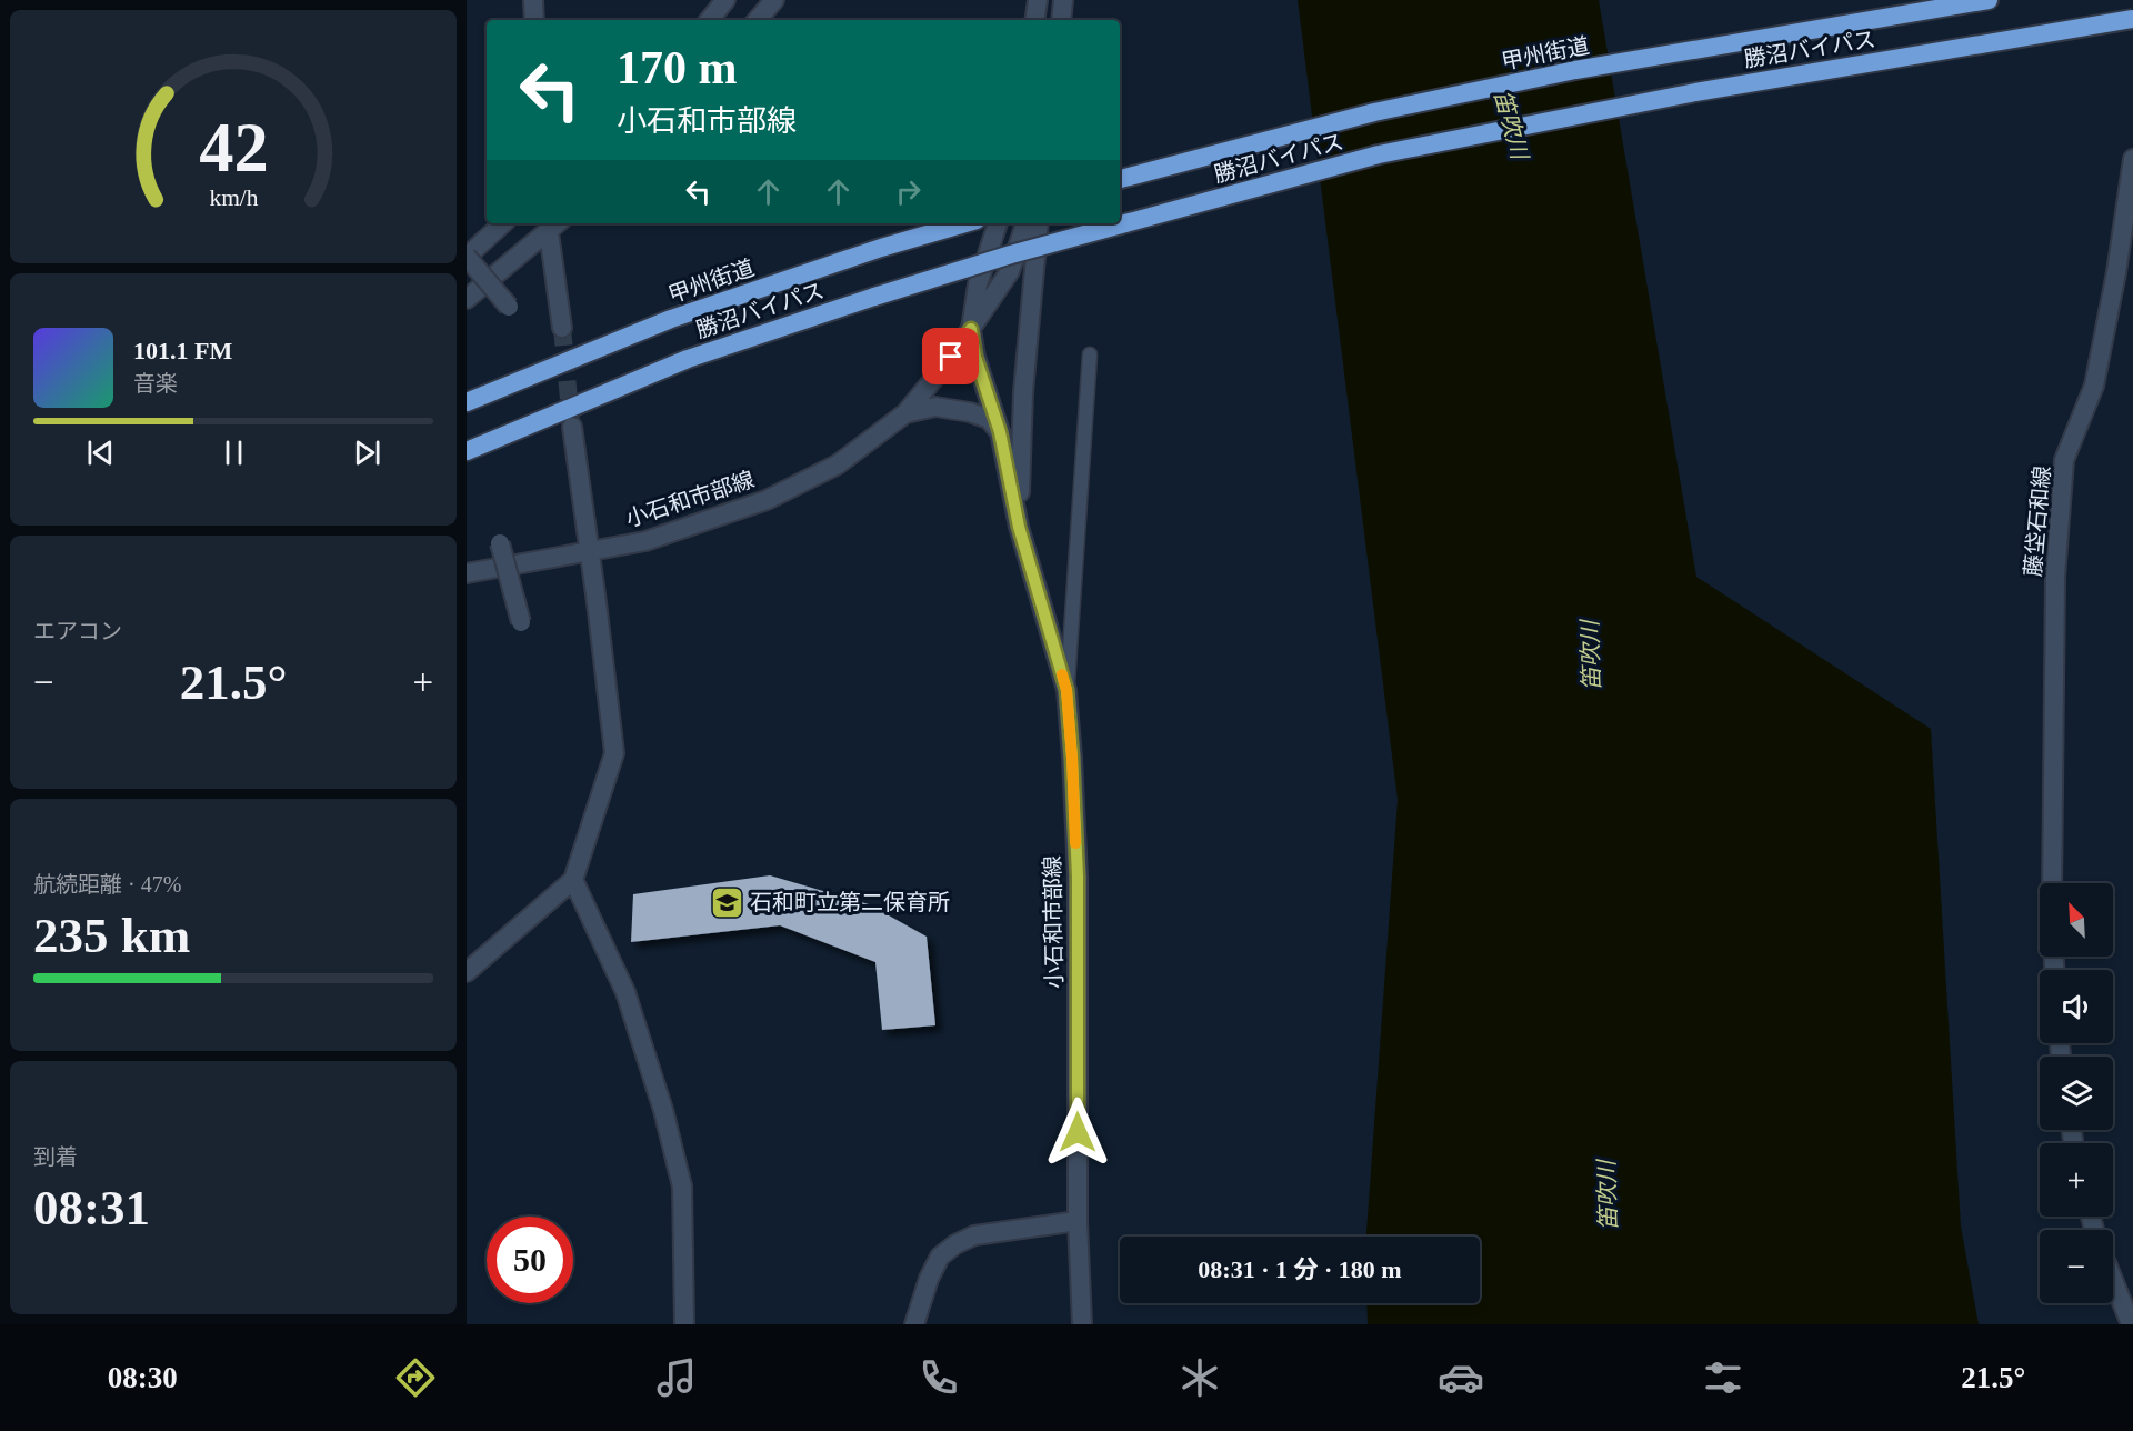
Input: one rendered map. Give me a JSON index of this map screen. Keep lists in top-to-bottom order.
{
  "streets": {
    "highway": ["勝沼バイパス", "甲州街道"],
    "main road": ["小石和市部線", "藤垈石和線"]
  },
  "water": ["笛吹川"],
  "places": {
    "school or university": ["石和町立第二保育所"]
  },
  "north": "top left",
  "page": {
    "turn": ["170 m", "小石和市部線"],
    "song": ["101.1 FM", "音楽"],
    "tile": [
      "エアコン",
      ["航続距離 · 47%", "235 km"],
      ["到着", "08:31"]
    ],
    "heat": ["−", "21.5°", "+"],
    "map_buttons": ["+", "−"],
    "limit": "50",
    "trip": "08:31 · 1 分 · 180 m",
    "tabs": ["08:30", "21.5°"],
    "gauge": ["42", "km/h"]
  }
}
